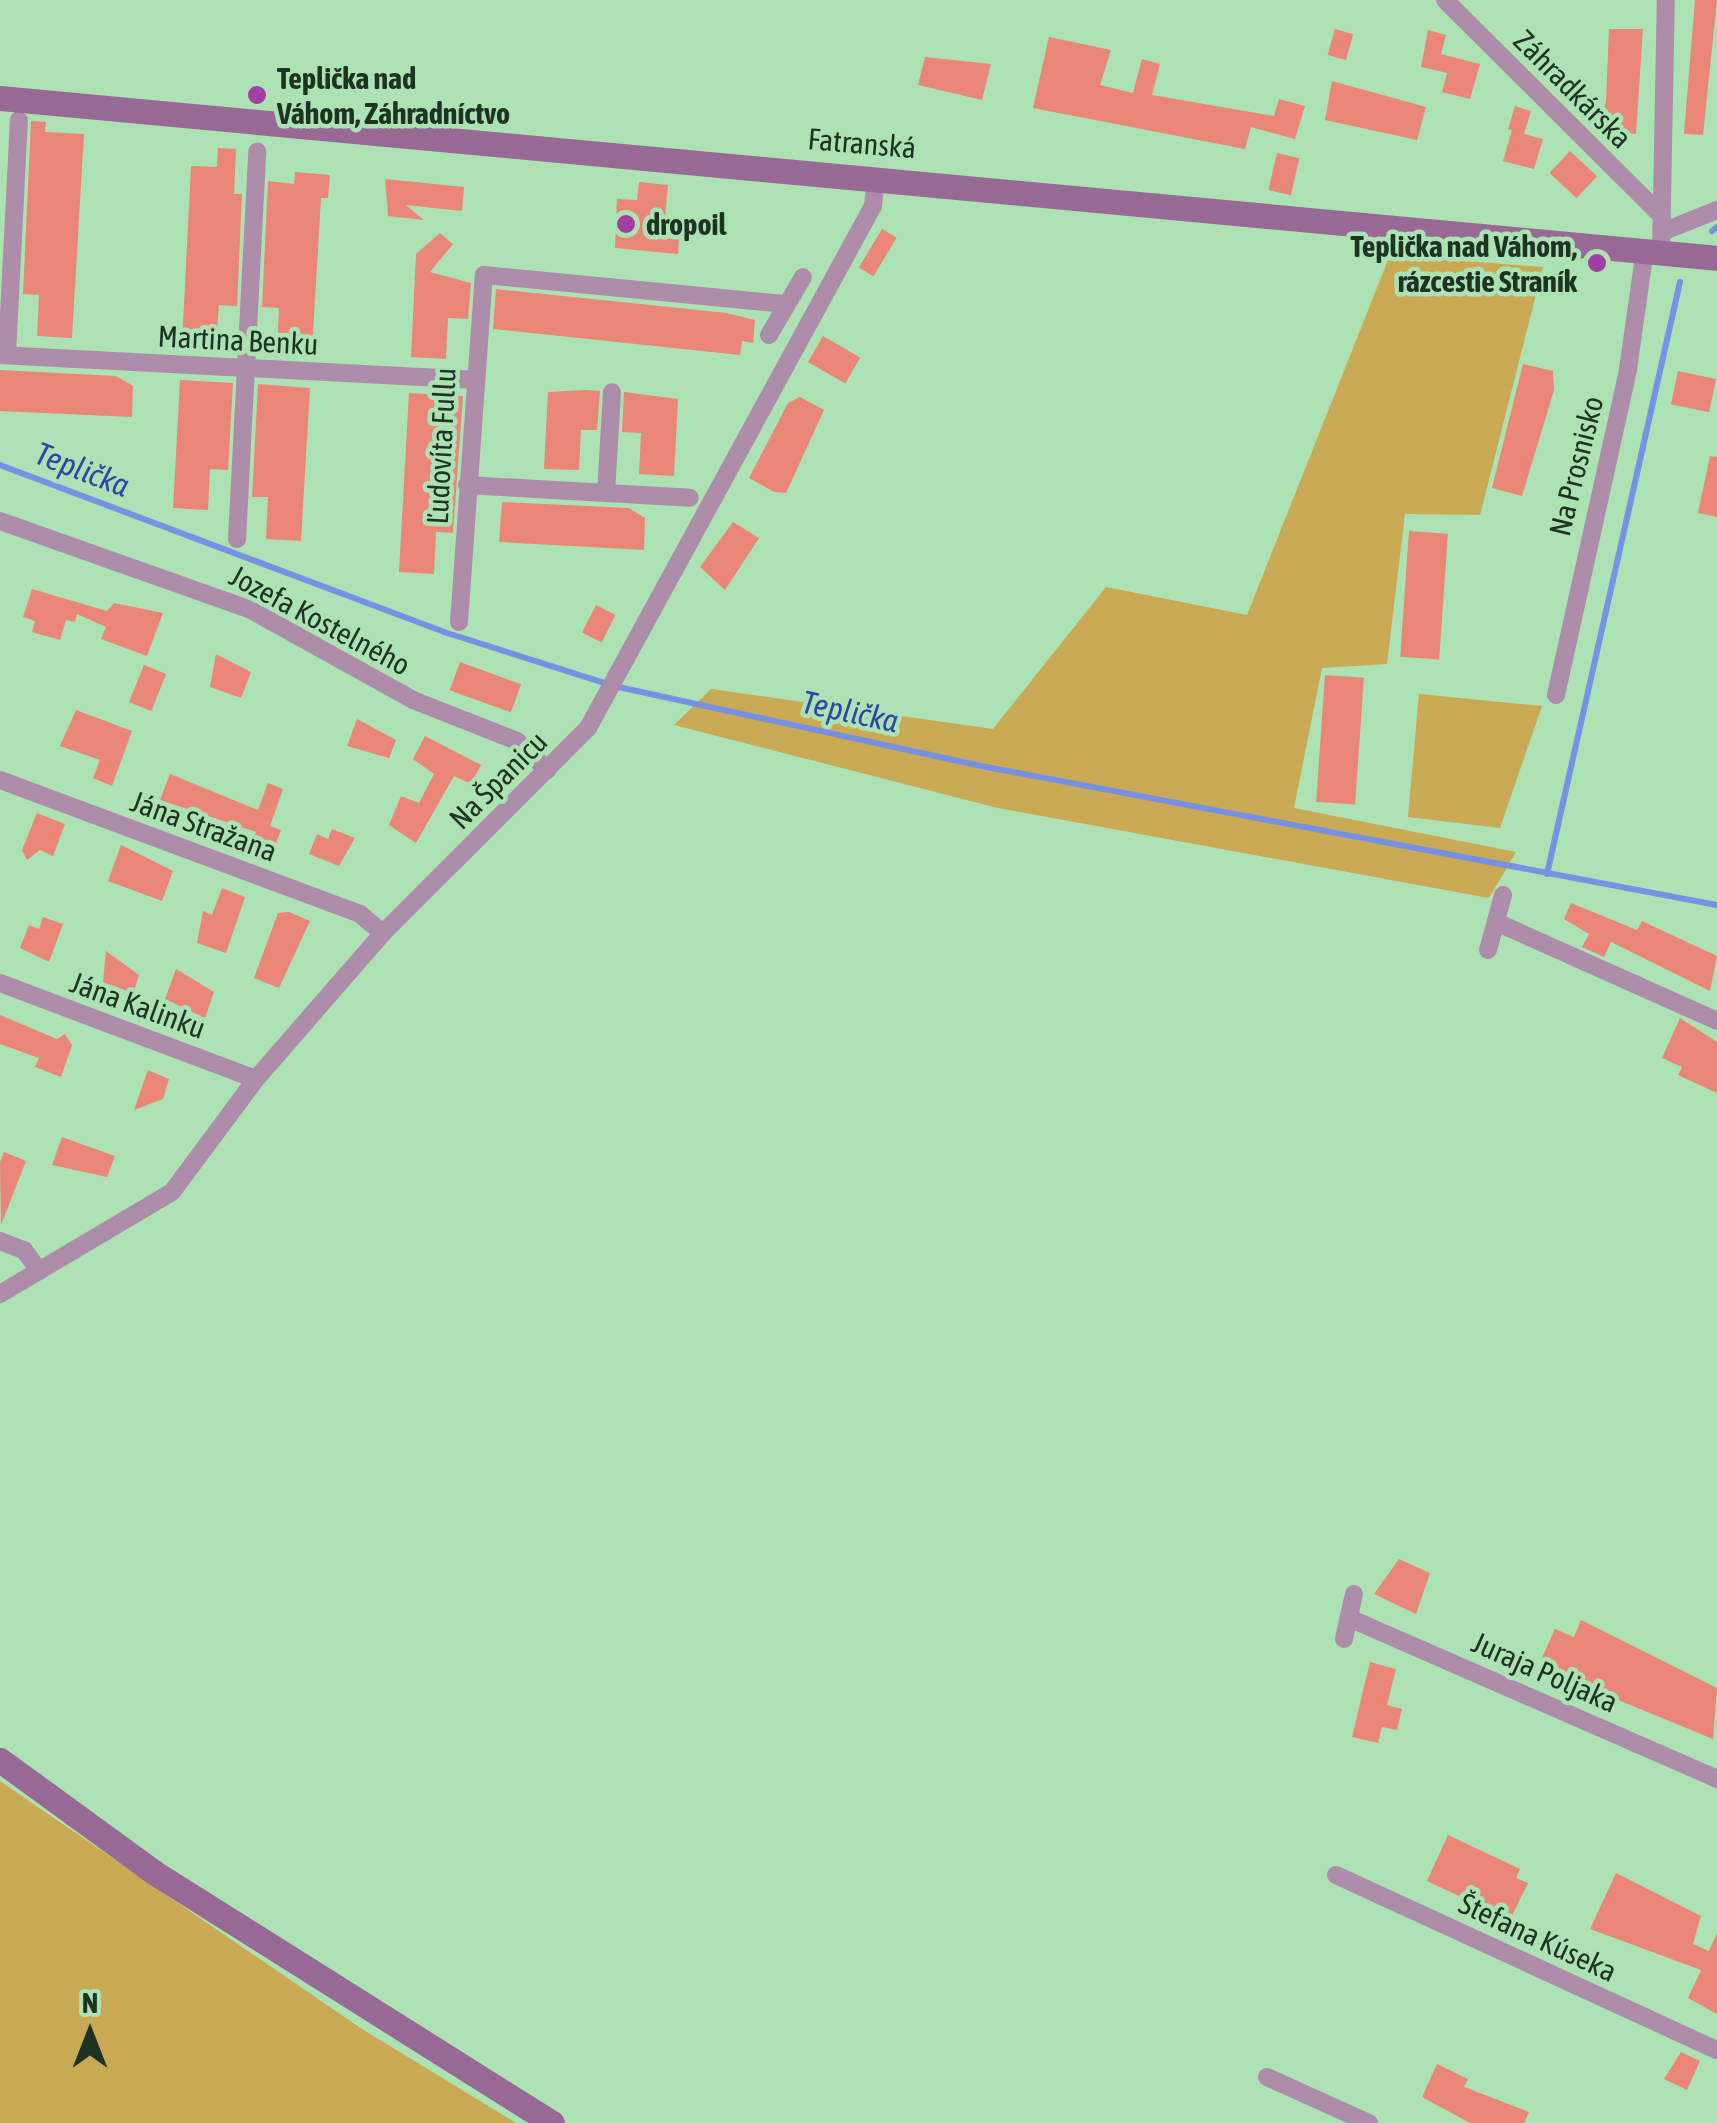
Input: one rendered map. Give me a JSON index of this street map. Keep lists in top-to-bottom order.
{
  "streets": {
    "main road": ["Fatranská"],
    "street": [
      "Záhradkárska",
      "Martina Benku",
      "Ľudovíta Fullu",
      "Na Prosnisko",
      "Jozefa Kostelného",
      "Na Španicu",
      "Jána Stražana",
      "Jána Kalinku",
      "Juraja Poljaka",
      "Štefana Kúseka"
    ]
  },
  "crossings": [
    ["Záhradkárska", "Fatranská"],
    ["Záhradkárska", "Na Prosnisko"],
    ["Fatranská", "Na Prosnisko"],
    ["Fatranská", "Na Španicu"],
    ["Martina Benku", "Ľudovíta Fullu"],
    ["Jozefa Kostelného", "Na Španicu"],
    ["Na Španicu", "Jána Stražana"],
    ["Na Španicu", "Jána Kalinku"]
  ],
  "water": ["Teplička"],
  "places": ["Teplička nad Váhom, Záhradníctvo", "dropoil", "Teplička nad Váhom, rázcestie Straník"],
  "north": "top"
}
